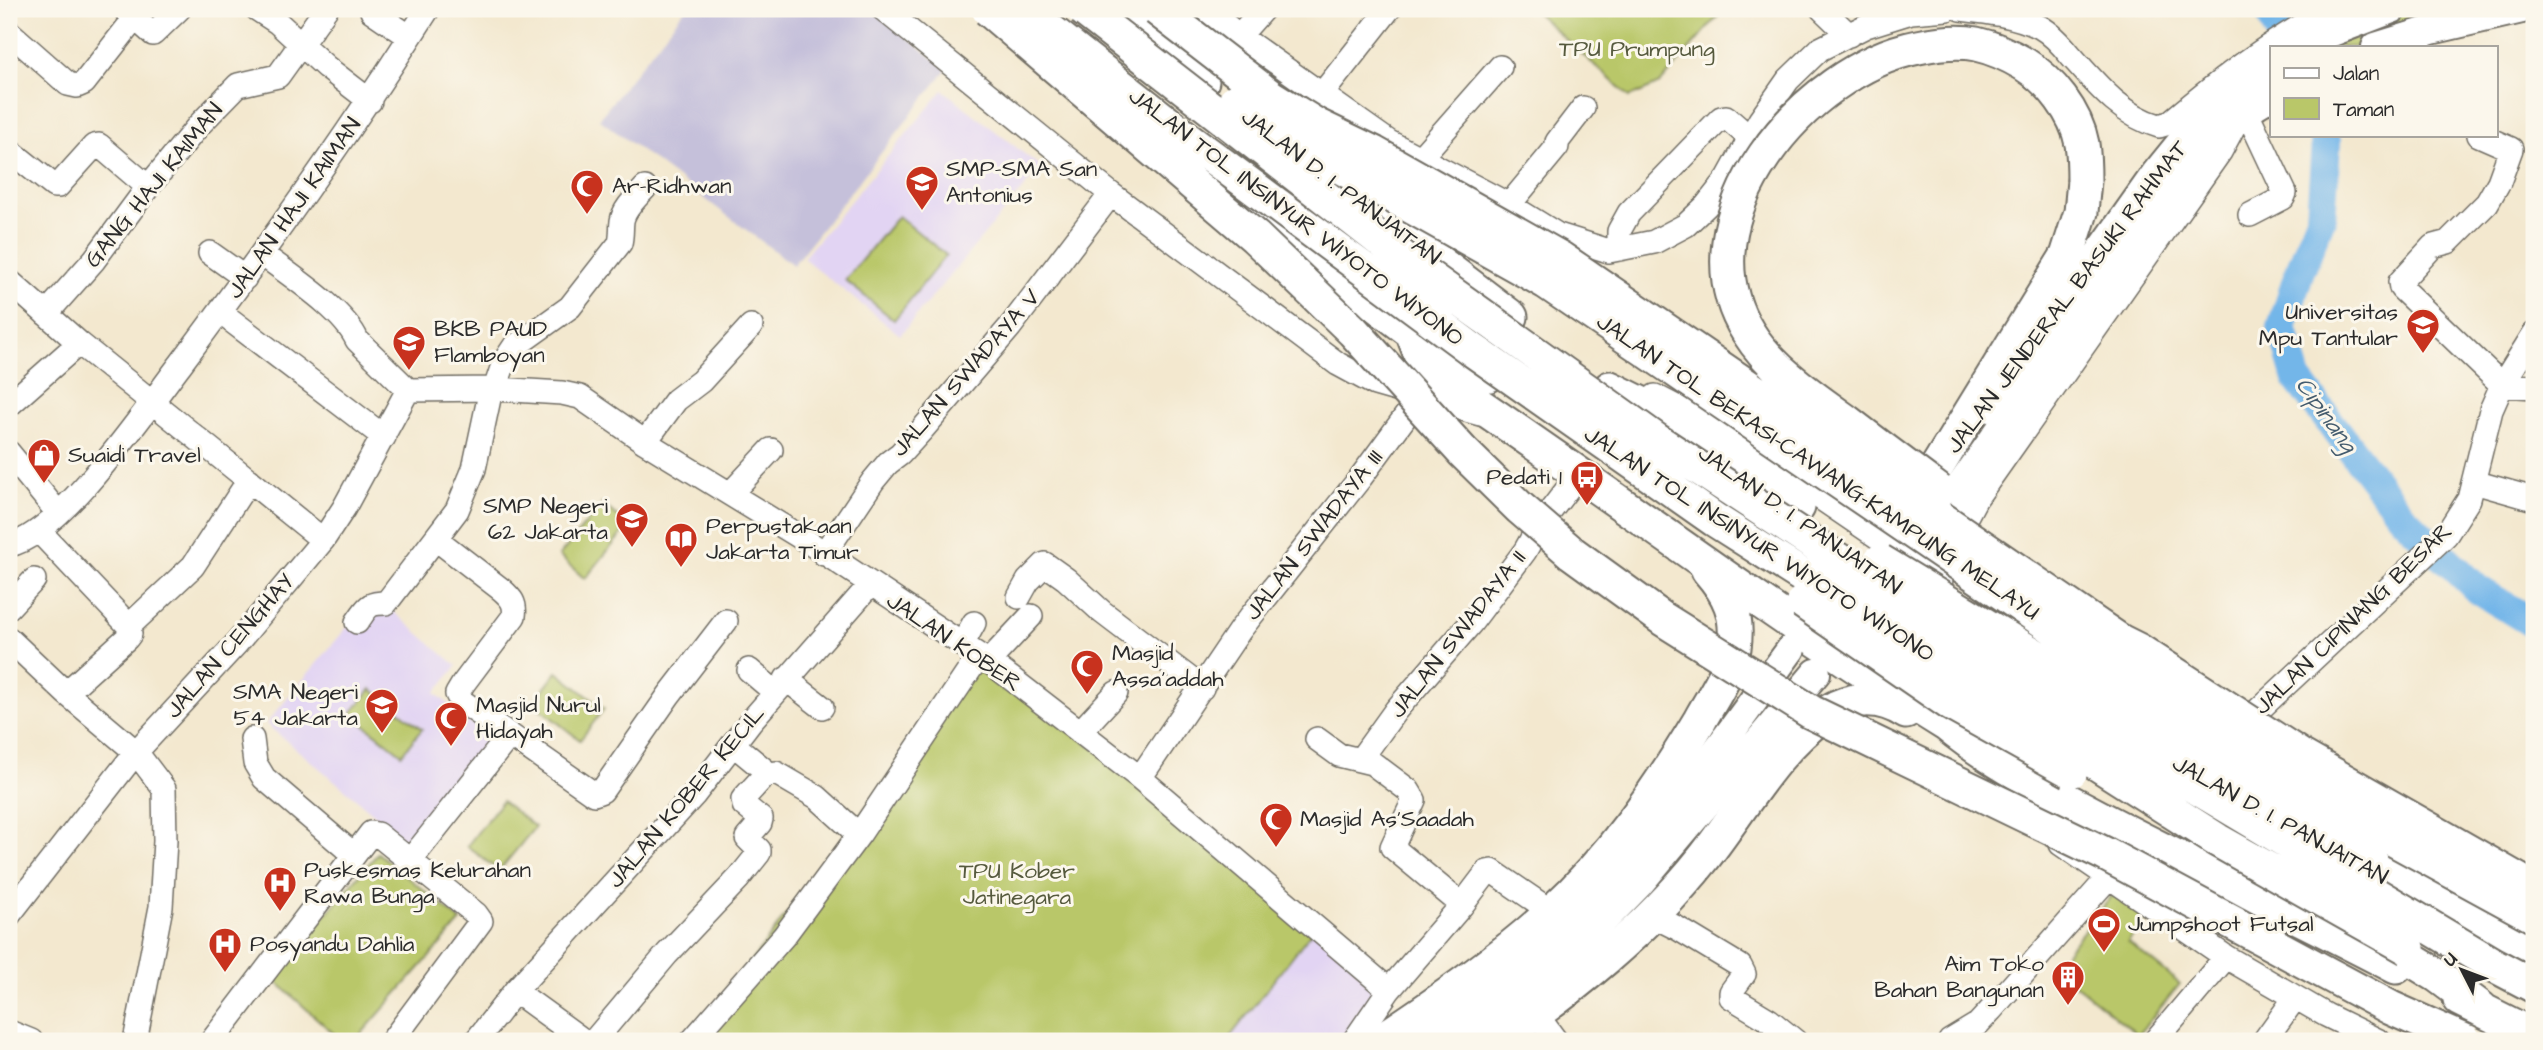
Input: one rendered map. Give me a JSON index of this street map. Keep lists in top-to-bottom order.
{
  "streets": {
    "highway": ["JALAN D. I. PANJAITAN", "JALAN TOL INSINYUR WIYOTO WIYONO", "JALAN TOL BEKASI–CAWANG–KAMPUNG MELAYU"],
    "main road": ["JALAN JENDERAL BASUKI RAHMAT"],
    "street": [
      "GANG HAJI KAIMAN",
      "JALAN HAJI KAIMAN",
      "JALAN SWADAYA V",
      "JALAN SWADAYA III",
      "JALAN CIPINANG BESAR",
      "JALAN SWADAYA II",
      "JALAN KOBER",
      "JALAN CENGHAY",
      "JALAN KOBER KECIL"
    ]
  },
  "crossings": [
    ["JALAN D. I. PANJAITAN", "JALAN TOL BEKASI–CAWANG–KAMPUNG MELAYU"],
    ["JALAN SWADAYA V", "JALAN KOBER"],
    ["JALAN SWADAYA III", "JALAN KOBER"],
    ["JALAN KOBER", "JALAN CENGHAY"],
    ["JALAN KOBER", "JALAN KOBER KECIL"]
  ],
  "water": ["Cipinang"],
  "parks": ["TPU Prumpung", "TPU Kober Jatinegara"],
  "places": {
    "school or university": [
      "SMP-SMA San Antonius",
      "Universitas Mpu Tantular",
      "BKB PAUD Flamboyan",
      "SMP Negeri 62 Jakarta",
      "SMA Negeri 54 Jakarta"
    ],
    "mosque": [
      "Ar-Ridhwan",
      "Masjid Assa'addah",
      "Masjid Nurul Hidayah",
      "Masjid As'Saadah"
    ],
    "shop": ["Suaidi Travel"],
    "bus stop": ["Pedati 1"],
    "library": ["Perpustakaan Jakarta Timur"],
    "hospital": ["Puskesmas Kelurahan Rawa Bunga", "Posyandu Dahlia"],
    "sports": ["Jumpshoot Futsal"],
    "building": ["Aim Toko Bahan Bangunan"]
  },
  "legend": ["Jalan", "Taman"],
  "north": "top left"
}
